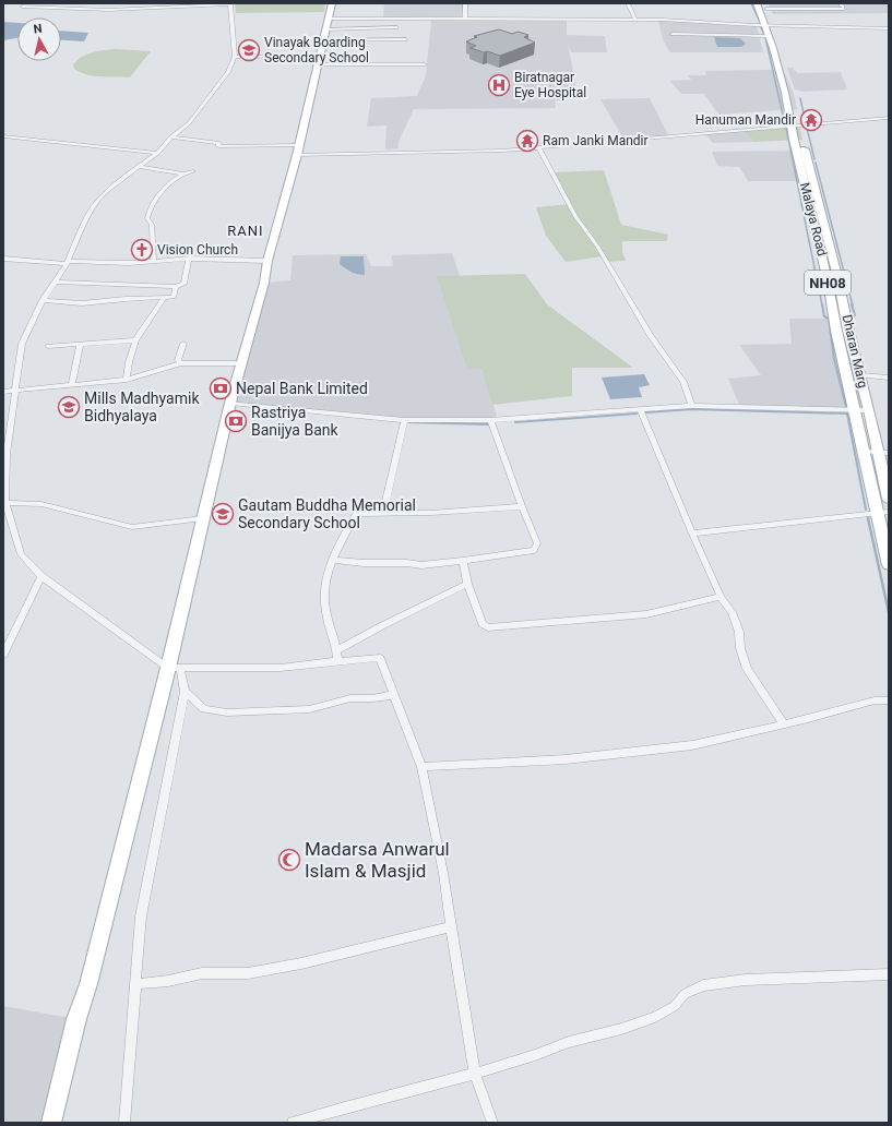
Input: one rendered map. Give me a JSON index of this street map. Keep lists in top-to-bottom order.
{
  "streets": {
    "main road": ["Malaya Road", "NH08", "Dharan Marg"]
  },
  "crossings": [
    ["Malaya Road", "NH08"],
    ["Malaya Road", "Dharan Marg"]
  ],
  "districts": ["RANI"],
  "places": {
    "school or university": ["Vinayak Boarding Secondary School", "Mills Madhyamik Bidhyalaya", "Gautam Buddha Memorial Secondary School"],
    "hospital": ["Biratnagar Eye Hospital"],
    "temple": ["Hanuman Mandir", "Ram Janki Mandir"],
    "church": ["Vision Church"],
    "bank": ["Nepal Bank Limited", "Rastriya Banijya Bank"],
    "mosque": ["Madarsa Anwarul Islam & Masjid"]
  },
  "north": "top"
}
